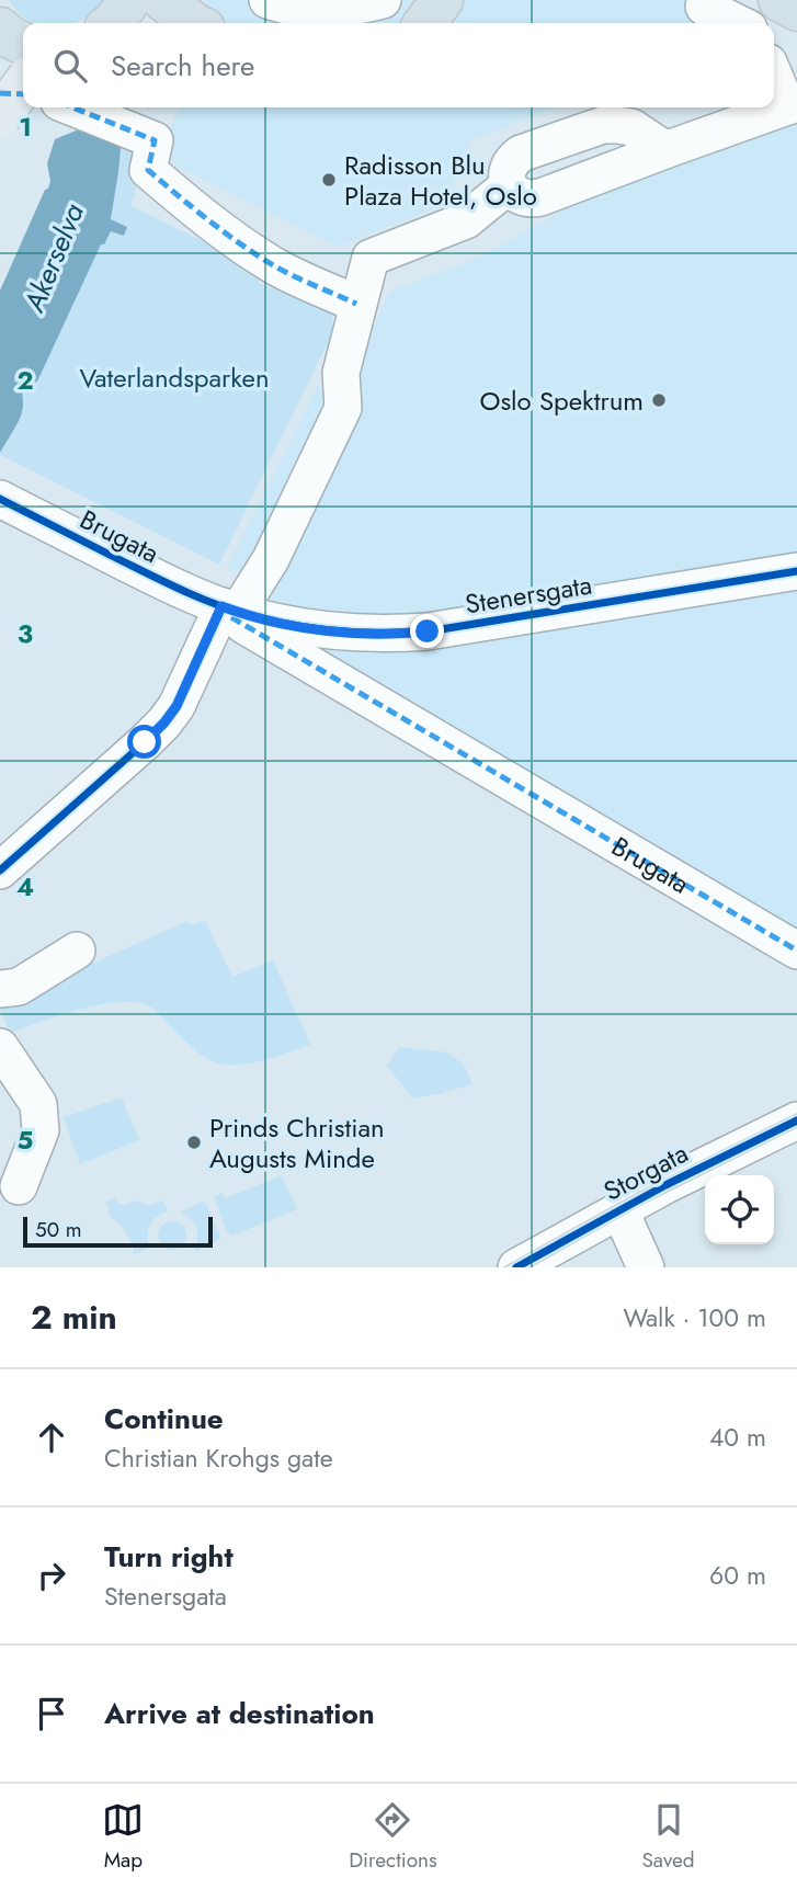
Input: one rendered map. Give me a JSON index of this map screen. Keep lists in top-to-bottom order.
{
  "streets": {
    "street": ["Brugata", "Stenersgata", "Storgata"]
  },
  "crossings": [
    ["Brugata", "Stenersgata"]
  ],
  "water": ["Akerselva"],
  "parks": ["Vaterlandsparken"],
  "places": ["Radisson Blu Plaza Hotel, Oslo", "Oslo Spektrum", "Prinds Christian Augusts Minde"],
  "scale_bar": "50 m",
  "page": {
    "search": "Search here",
    "scale": "50 m",
    "heading": ["2 min", "Walk · 100 m"],
    "list": [
      ["Continue", "Christian Krohgs gate", "40 m"],
      ["Turn right", "Stenersgata", "60 m"],
      "Arrive at destination"
    ],
    "nav": ["Map", "Directions", "Saved"]
  },
  "grid": {
    "rows": [
      "1",
      "2",
      "3",
      "4",
      "5"
    ]
  }
}
